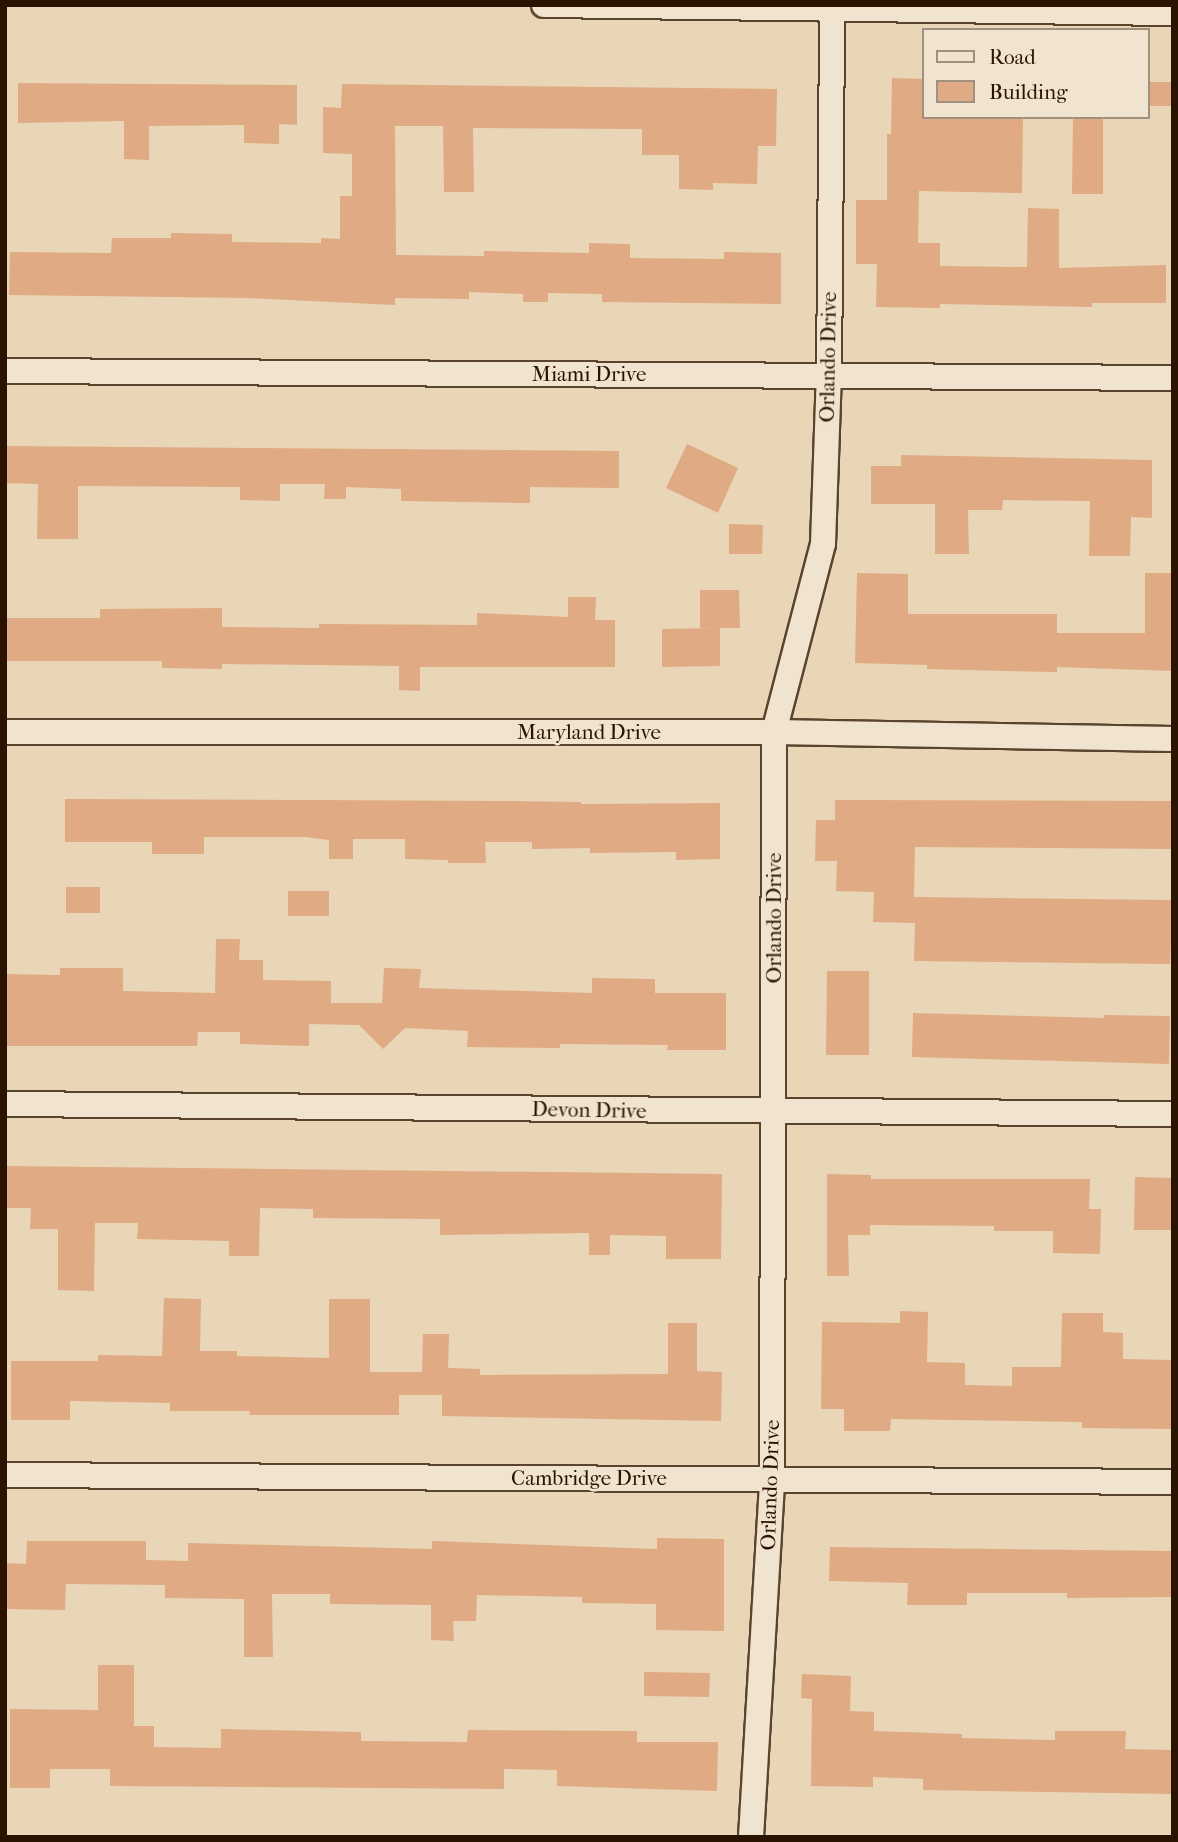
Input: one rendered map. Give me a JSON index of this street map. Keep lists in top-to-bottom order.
{
  "streets": {
    "street": [
      "Orlando Drive",
      "Miami Drive",
      "Maryland Drive",
      "Devon Drive",
      "Cambridge Drive"
    ]
  },
  "crossings": [
    ["Orlando Drive", "Miami Drive"],
    ["Orlando Drive", "Maryland Drive"],
    ["Orlando Drive", "Devon Drive"],
    ["Orlando Drive", "Cambridge Drive"]
  ],
  "legend": ["Road", "Building"]
}
